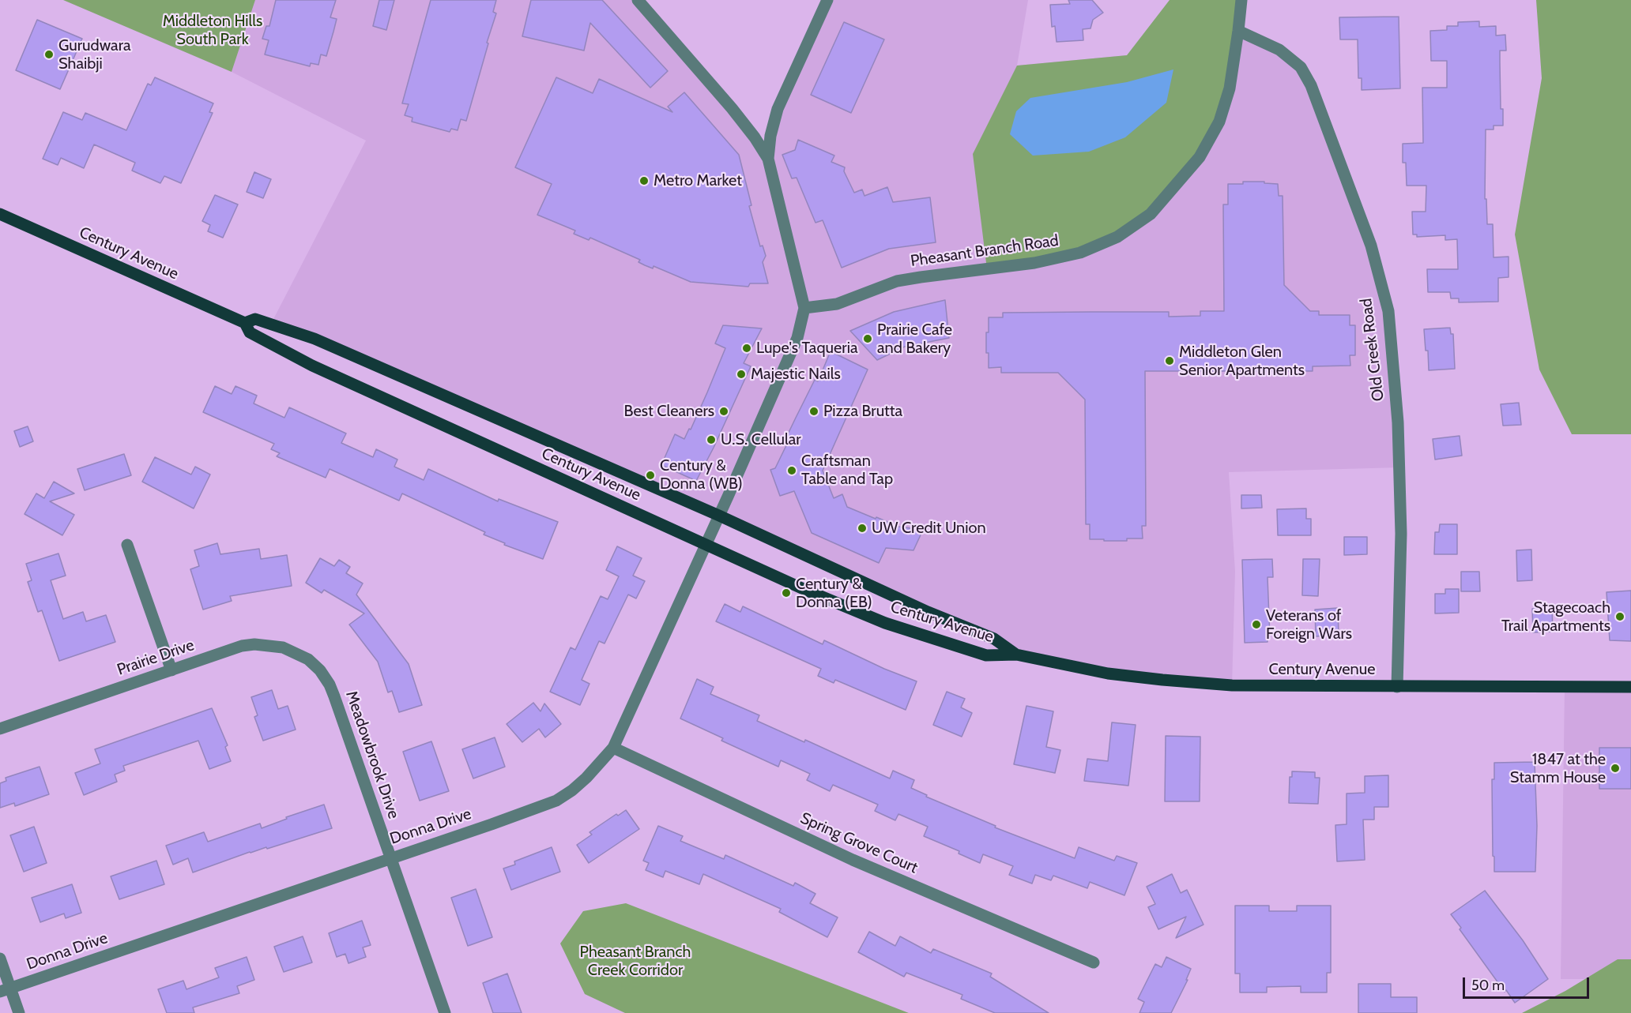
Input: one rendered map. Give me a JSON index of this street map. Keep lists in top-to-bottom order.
{
  "streets": {
    "main road": ["Century Avenue"],
    "street": [
      "Pheasant Branch Road",
      "Old Creek Road",
      "Prairie Drive",
      "Meadowbrook Drive",
      "Donna Drive",
      "Spring Grove Court"
    ]
  },
  "crossings": [
    ["Pheasant Branch Road", "Old Creek Road"],
    ["Pheasant Branch Road", "Donna Drive"],
    ["Century Avenue", "Old Creek Road"],
    ["Century Avenue", "Donna Drive"],
    ["Prairie Drive", "Meadowbrook Drive"],
    ["Meadowbrook Drive", "Donna Drive"],
    ["Donna Drive", "Spring Grove Court"]
  ],
  "parks": ["Middleton Hills South Park", "Pheasant Branch Creek Corridor"],
  "places": [
    "Gurudwara Shaibji",
    "Metro Market",
    "Prairie Cafe and Bakery",
    "Lupe's Taqueria",
    "Middleton Glen Senior Apartments",
    "Majestic Nails",
    "Best Cleaners",
    "Pizza Brutta",
    "U.S. Cellular",
    "Craftsman Table and Tap",
    "Century & Donna (WB)",
    "UW Credit Union",
    "Century & Donna (EB)",
    "Stagecoach Trail Apartments",
    "Veterans of Foreign Wars",
    "1847 at the Stamm House"
  ],
  "scale_bar": "50 m"
}
